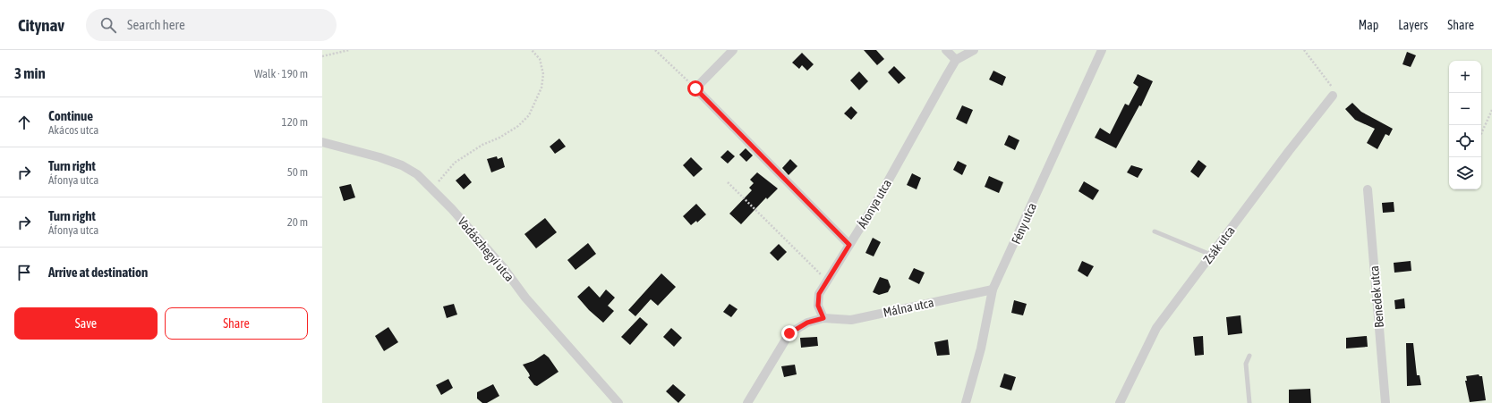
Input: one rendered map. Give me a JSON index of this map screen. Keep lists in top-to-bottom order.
{
  "streets": {
    "street": [
      "Áfonya utca",
      "Fény utca",
      "Zsák utca",
      "Vadászhegyi utca",
      "Benedek utca",
      "Málna utca"
    ]
  },
  "crossings": [
    ["Áfonya utca", "Málna utca"],
    ["Fény utca", "Málna utca"]
  ],
  "page": {
    "header": "Citynav",
    "search": "Search here",
    "nav": ["Map", "Layers", "Share"],
    "heading": ["3 min", "Walk · 190 m"],
    "map_buttons": ["+", "−"],
    "list": [
      ["Continue", "Akácos utca", "120 m"],
      ["Turn right", "Áfonya utca", "50 m"],
      ["Turn right", "Áfonya utca", "20 m"],
      "Arrive at destination"
    ],
    "buttons": ["Save", "Share"]
  }
}
